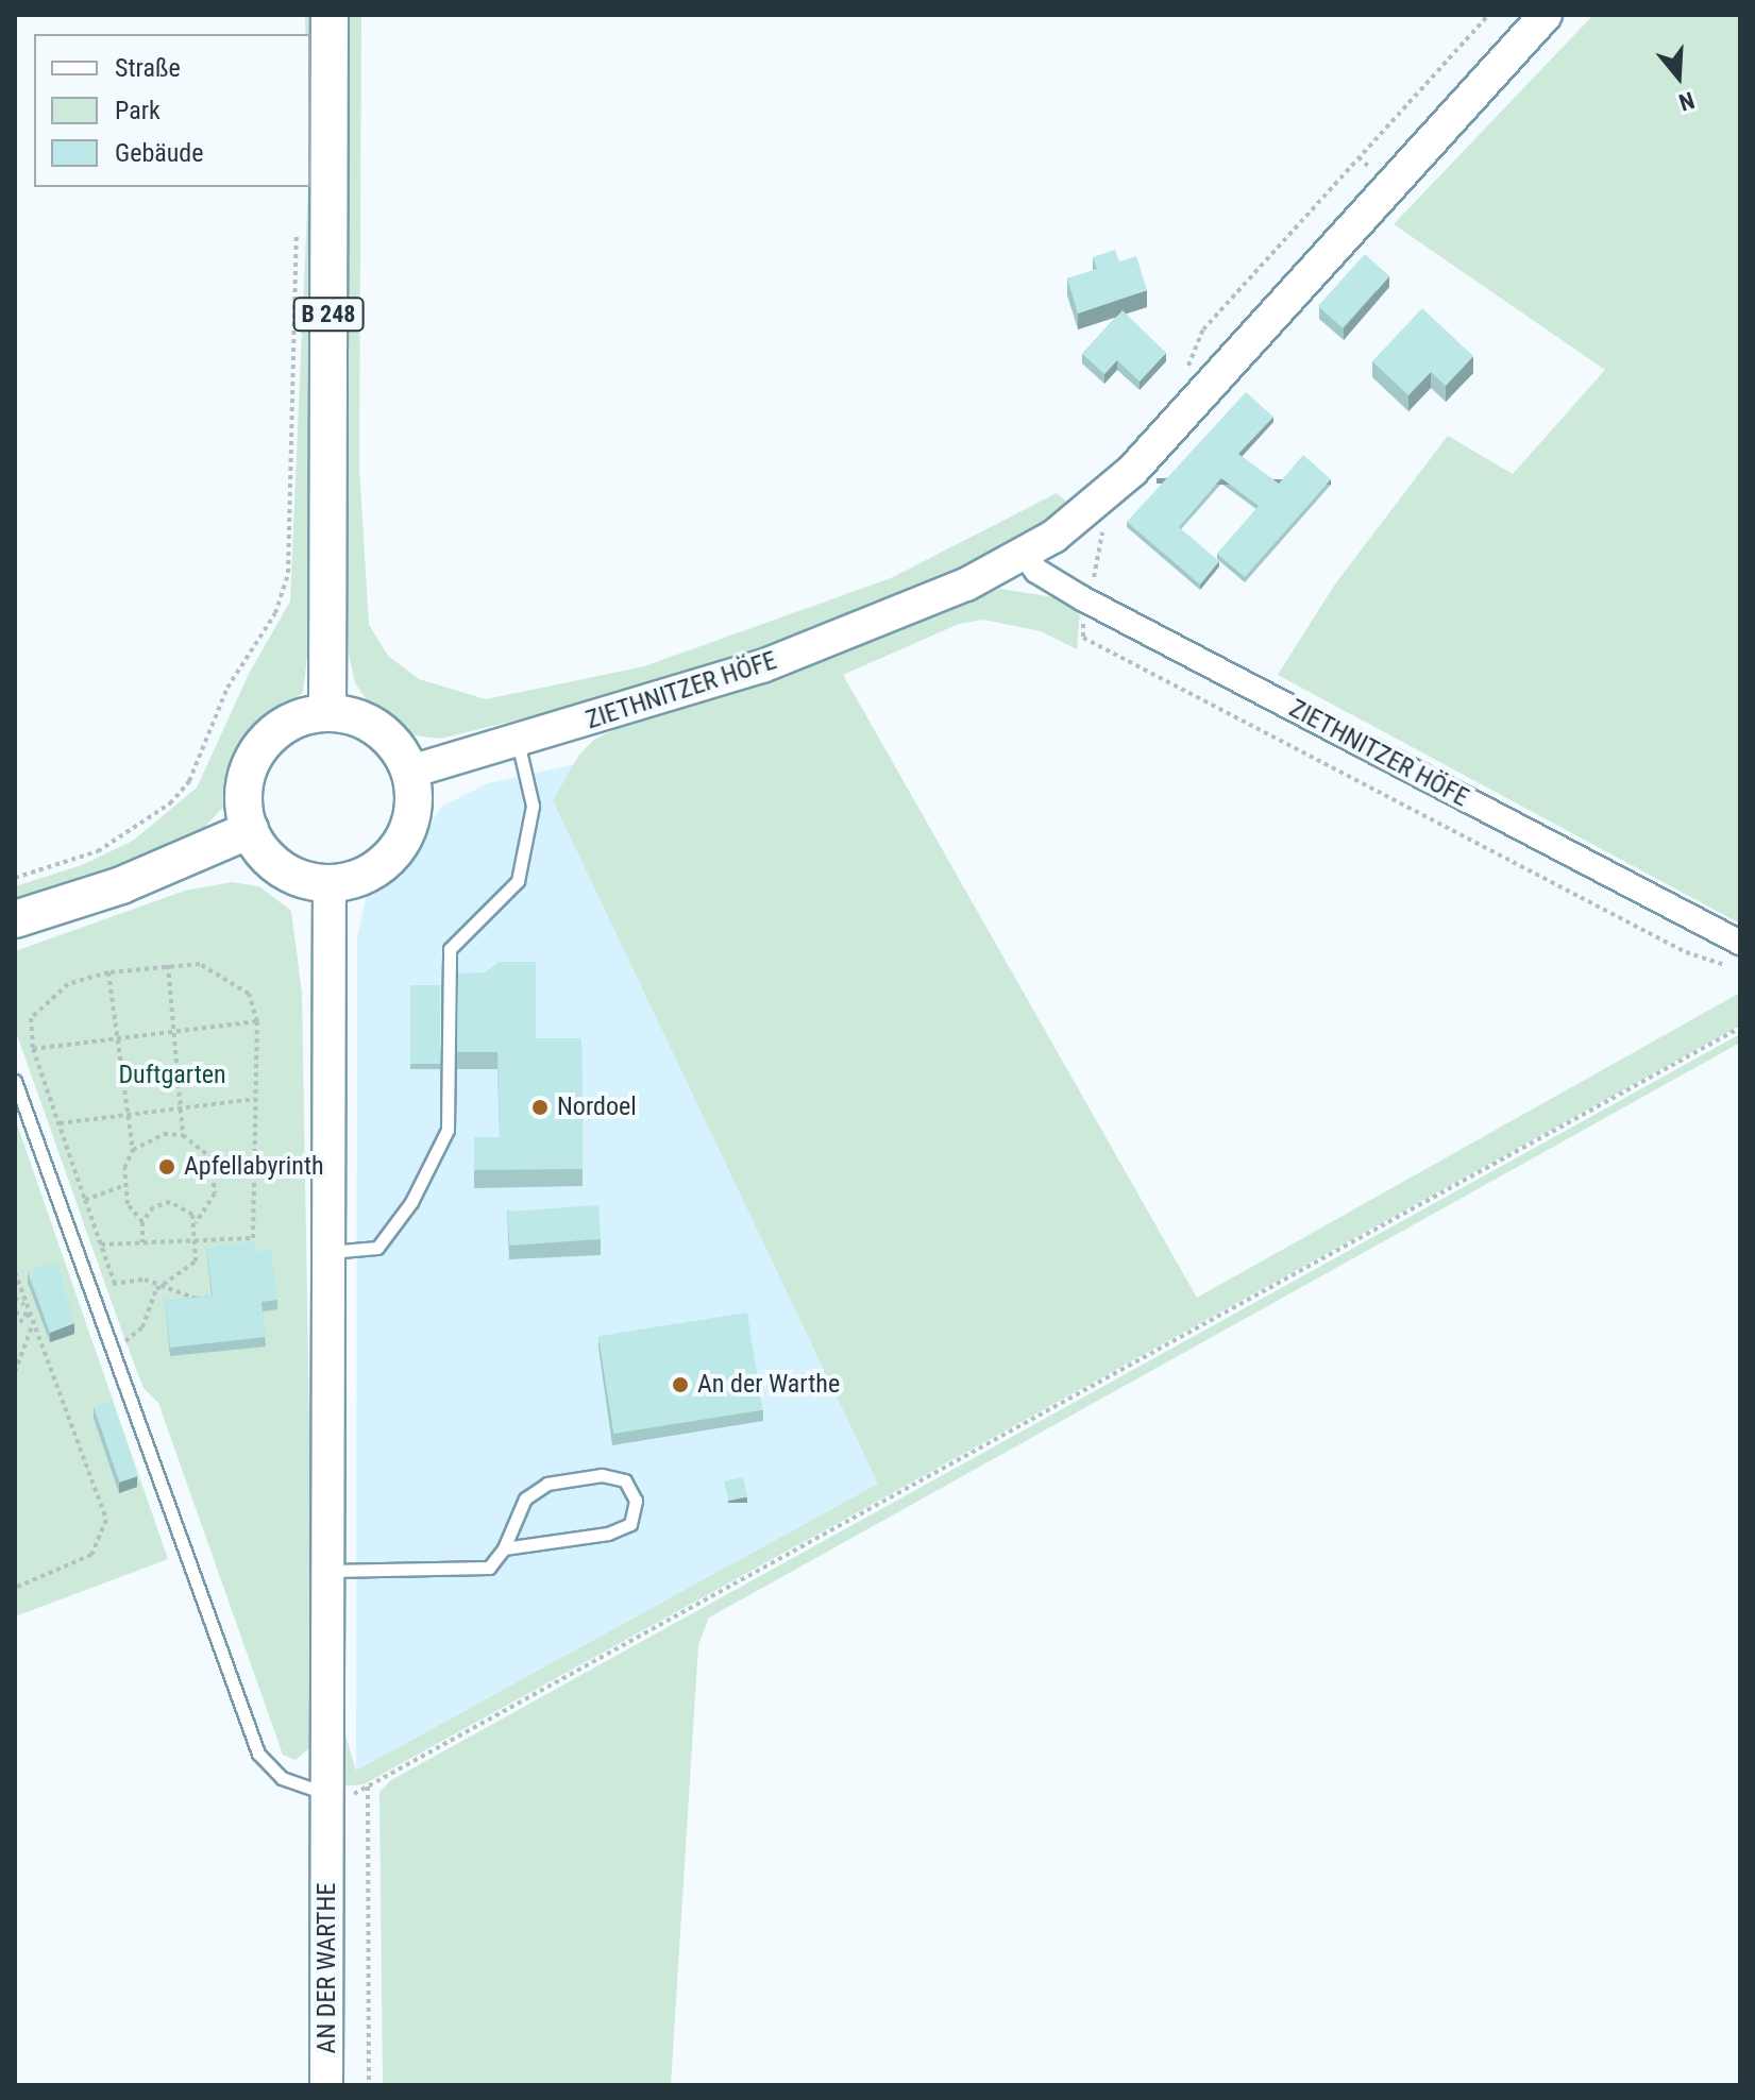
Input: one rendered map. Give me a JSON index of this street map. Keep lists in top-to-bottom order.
{
  "streets": {
    "main road": ["B 248", "ZIETHNITZER HÖFE", "AN DER WARTHE"]
  },
  "crossings": [
    ["B 248", "ZIETHNITZER HÖFE"],
    ["B 248", "AN DER WARTHE"],
    ["ZIETHNITZER HÖFE", "AN DER WARTHE"]
  ],
  "parks": ["Duftgarten"],
  "places": ["Nordoel", "Apfellabyrinth", "An der Warthe"],
  "legend": ["Straße", "Park", "Gebäude"],
  "north": "bottom"
}
